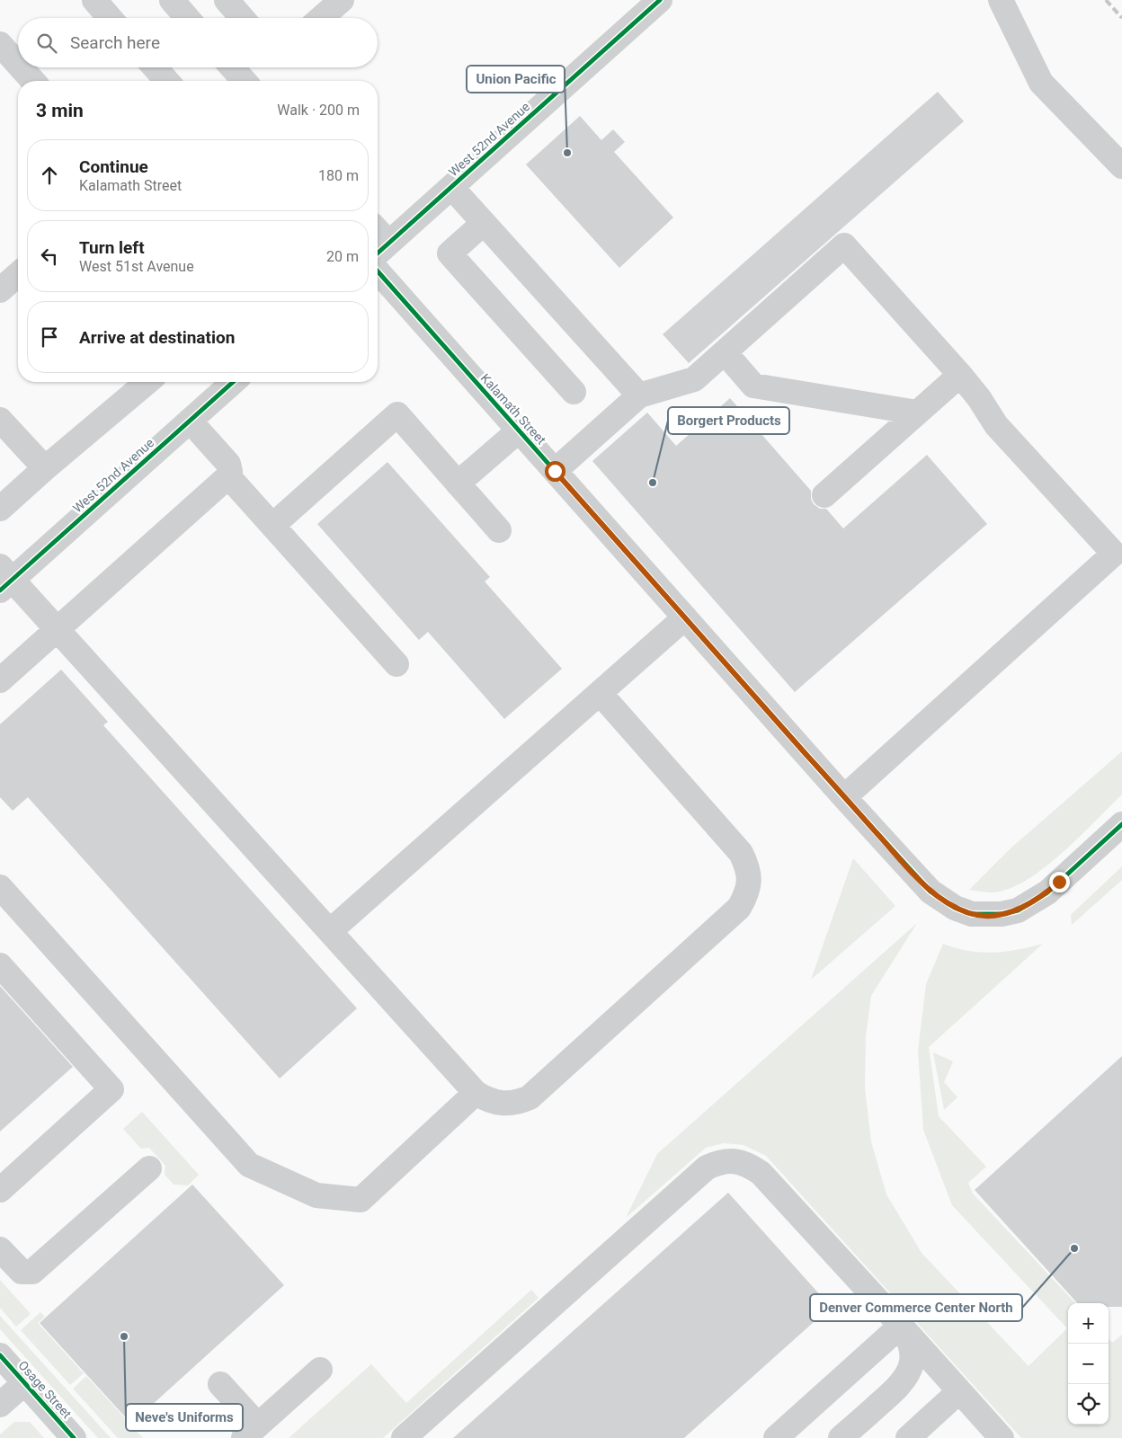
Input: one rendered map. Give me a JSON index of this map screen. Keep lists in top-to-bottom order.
{
  "streets": {
    "street": ["West 52nd Avenue", "Kalamath Street", "Osage Street"]
  },
  "places": [
    "Union Pacific",
    "Borgert Products",
    "Denver Commerce Center North",
    "Neve's Uniforms"
  ],
  "page": {
    "search": "Search here",
    "heading": ["3 min", "Walk · 200 m"],
    "list": [
      ["Continue", "Kalamath Street", "180 m"],
      ["Turn left", "West 51st Avenue", "20 m"],
      "Arrive at destination"
    ],
    "map_buttons": ["+", "−"]
  }
}
